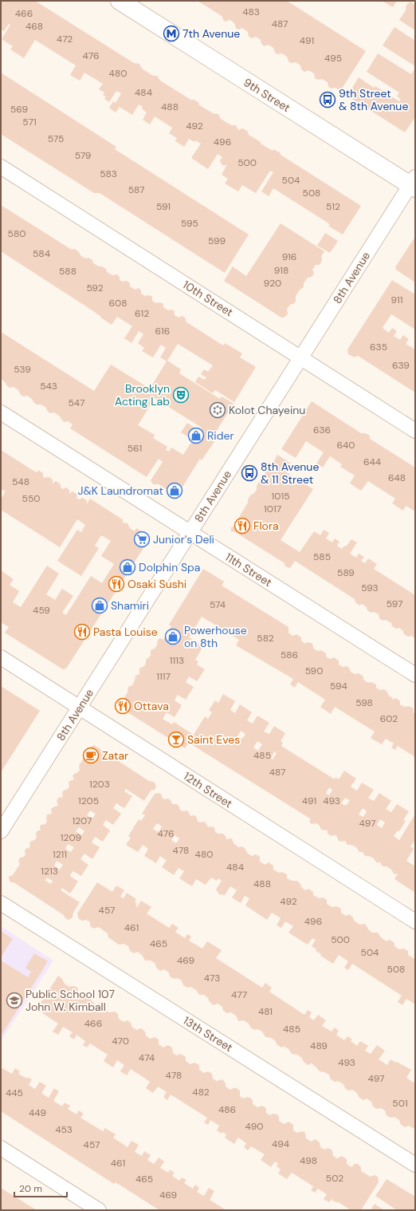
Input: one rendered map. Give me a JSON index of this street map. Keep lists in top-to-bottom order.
{
  "streets": {
    "street": [
      "9th Street",
      "8th Avenue",
      "10th Street",
      "11th Street",
      "12th Street",
      "13th Street"
    ]
  },
  "crossings": [
    ["9th Street", "8th Avenue"],
    ["8th Avenue", "10th Street"],
    ["8th Avenue", "11th Street"],
    ["8th Avenue", "12th Street"]
  ],
  "places": {
    "metro station": ["7th Avenue"],
    "bus stop": ["9th Street & 8th Avenue", "8th Avenue & 11 Street"],
    "theatre": ["Brooklyn Acting Lab"],
    "synagogue": ["Kolot Chayeinu"],
    "shop": [
      "Rider",
      "J&K Laundromat",
      "Dolphin Spa",
      "Shamiri",
      "Powerhouse on 8th"
    ],
    "restaurant": [
      "Flora",
      "Osaki Sushi",
      "Pasta Louise",
      "Ottava"
    ],
    "supermarket": ["Junior's Deli"],
    "bar": ["Saint Eves"],
    "cafe": ["Zatar"],
    "school or university": ["Public School 107 John W. Kimball"]
  },
  "house_numbers": [
    "483",
    "466",
    "487",
    "468",
    "472",
    "491",
    "476",
    "495",
    "480",
    "484",
    "488",
    "569",
    "571",
    "492",
    "575",
    "496",
    "579",
    "500",
    "583",
    "504",
    "587",
    "508",
    "591",
    "512",
    "595",
    "580",
    "599",
    "584",
    "916",
    "918",
    "588",
    "920",
    "592",
    "911",
    "608",
    "612",
    "616",
    "635",
    "639",
    "539",
    "543",
    "547",
    "636",
    "640",
    "561",
    "644",
    "648",
    "548",
    "1015",
    "550",
    "1017",
    "585",
    "589",
    "593",
    "597",
    "574",
    "459",
    "582",
    "586",
    "1113",
    "590",
    "1117",
    "594",
    "598",
    "602",
    "485",
    "487",
    "1203",
    "1205",
    "491",
    "493",
    "1207",
    "497",
    "476",
    "1209",
    "478",
    "1211",
    "480",
    "484",
    "1213",
    "488",
    "492",
    "457",
    "496",
    "461",
    "500",
    "465",
    "504",
    "469",
    "508",
    "473",
    "477",
    "481",
    "466",
    "485",
    "470",
    "489",
    "474",
    "493",
    "478",
    "497",
    "482",
    "445",
    "501",
    "486",
    "449",
    "490",
    "453",
    "494",
    "457",
    "498",
    "461",
    "502",
    "465",
    "469"
  ],
  "scale_bar": "20 m"
}
